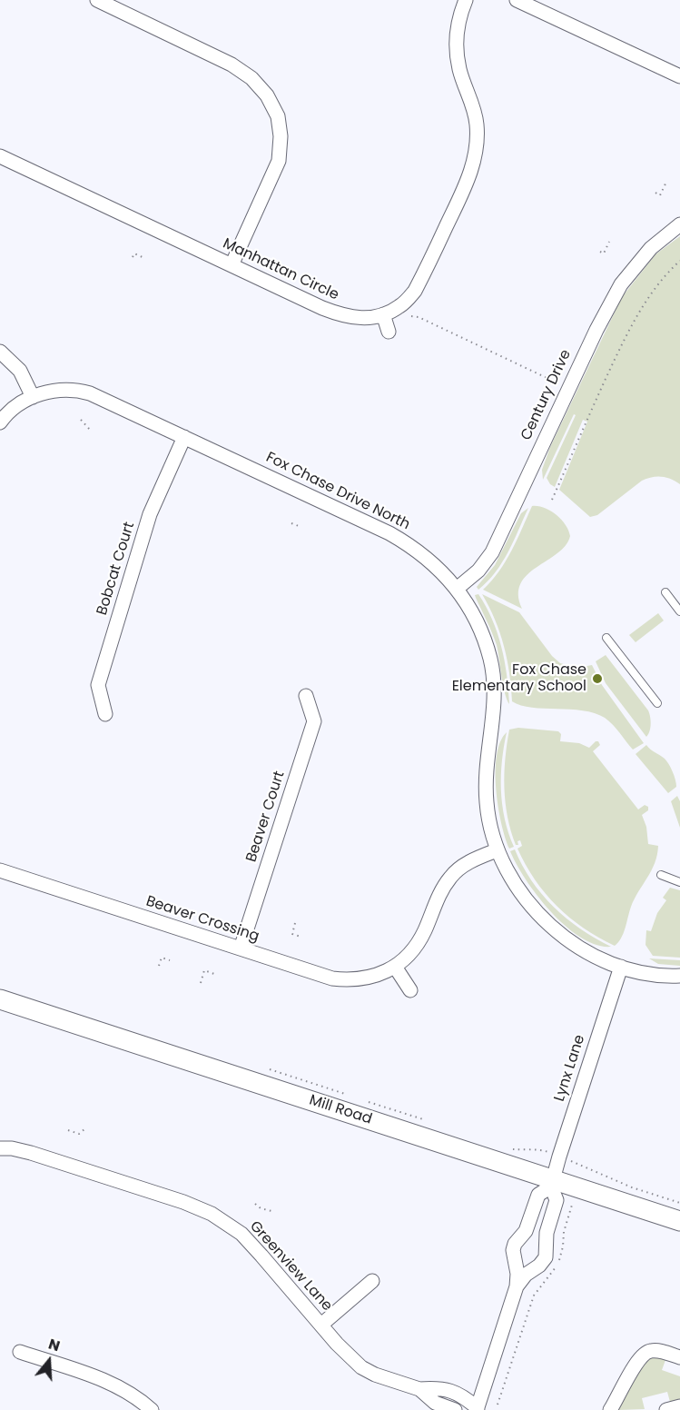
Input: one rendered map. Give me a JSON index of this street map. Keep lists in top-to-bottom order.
{
  "streets": {
    "street": [
      "Manhattan Circle",
      "Century Drive",
      "Fox Chase Drive North",
      "Bobcat Court",
      "Beaver Court",
      "Beaver Crossing",
      "Lynx Lane",
      "Mill Road",
      "Greenview Lane"
    ]
  },
  "crossings": [
    ["Century Drive", "Fox Chase Drive North"],
    ["Fox Chase Drive North", "Bobcat Court"],
    ["Fox Chase Drive North", "Beaver Crossing"],
    ["Fox Chase Drive North", "Lynx Lane"],
    ["Beaver Court", "Beaver Crossing"],
    ["Lynx Lane", "Mill Road"]
  ],
  "places": ["Fox Chase Elementary School"],
  "north": "top"
}
